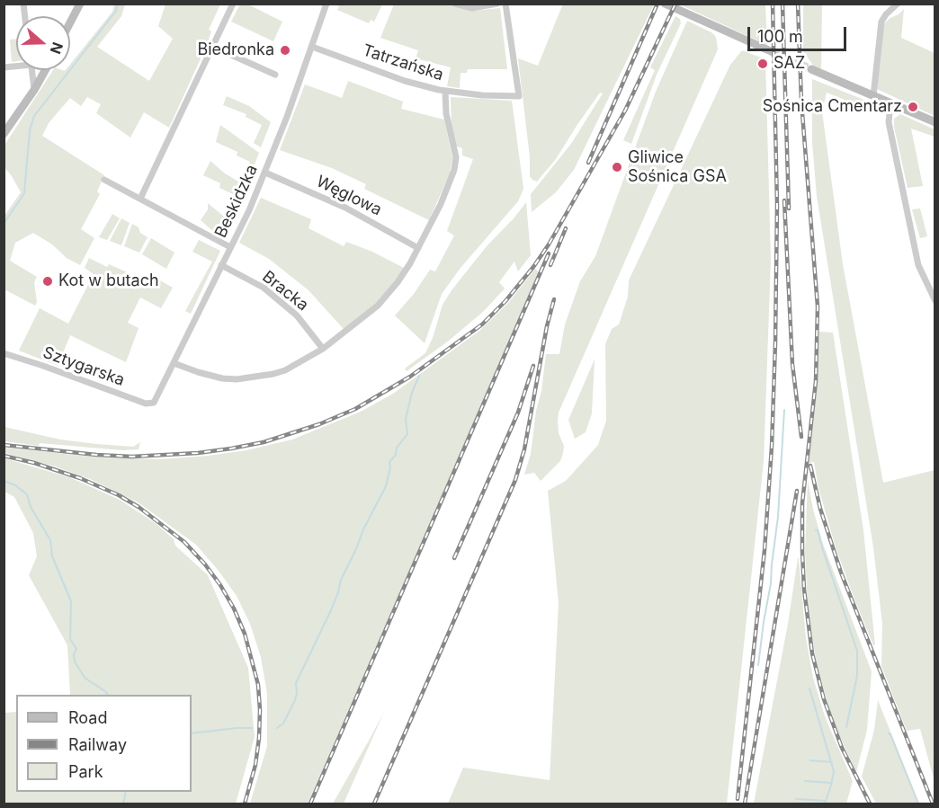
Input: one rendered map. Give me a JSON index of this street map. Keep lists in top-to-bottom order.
{
  "streets": {
    "street": [
      "Tatrzańska",
      "Węglowa",
      "Beskidzka",
      "Bracka",
      "Sztygarska"
    ]
  },
  "crossings": [
    ["Tatrzańska", "Beskidzka"],
    ["Węglowa", "Beskidzka"],
    ["Beskidzka", "Bracka"],
    ["Beskidzka", "Sztygarska"]
  ],
  "places": [
    "Biedronka",
    "SAZ",
    "Sośnica Cmentarz",
    "Gliwice Sośnica GSA",
    "Kot w butach"
  ],
  "legend": ["Road", "Railway", "Park"],
  "scale_bar": "100 m",
  "north": "right"
}
